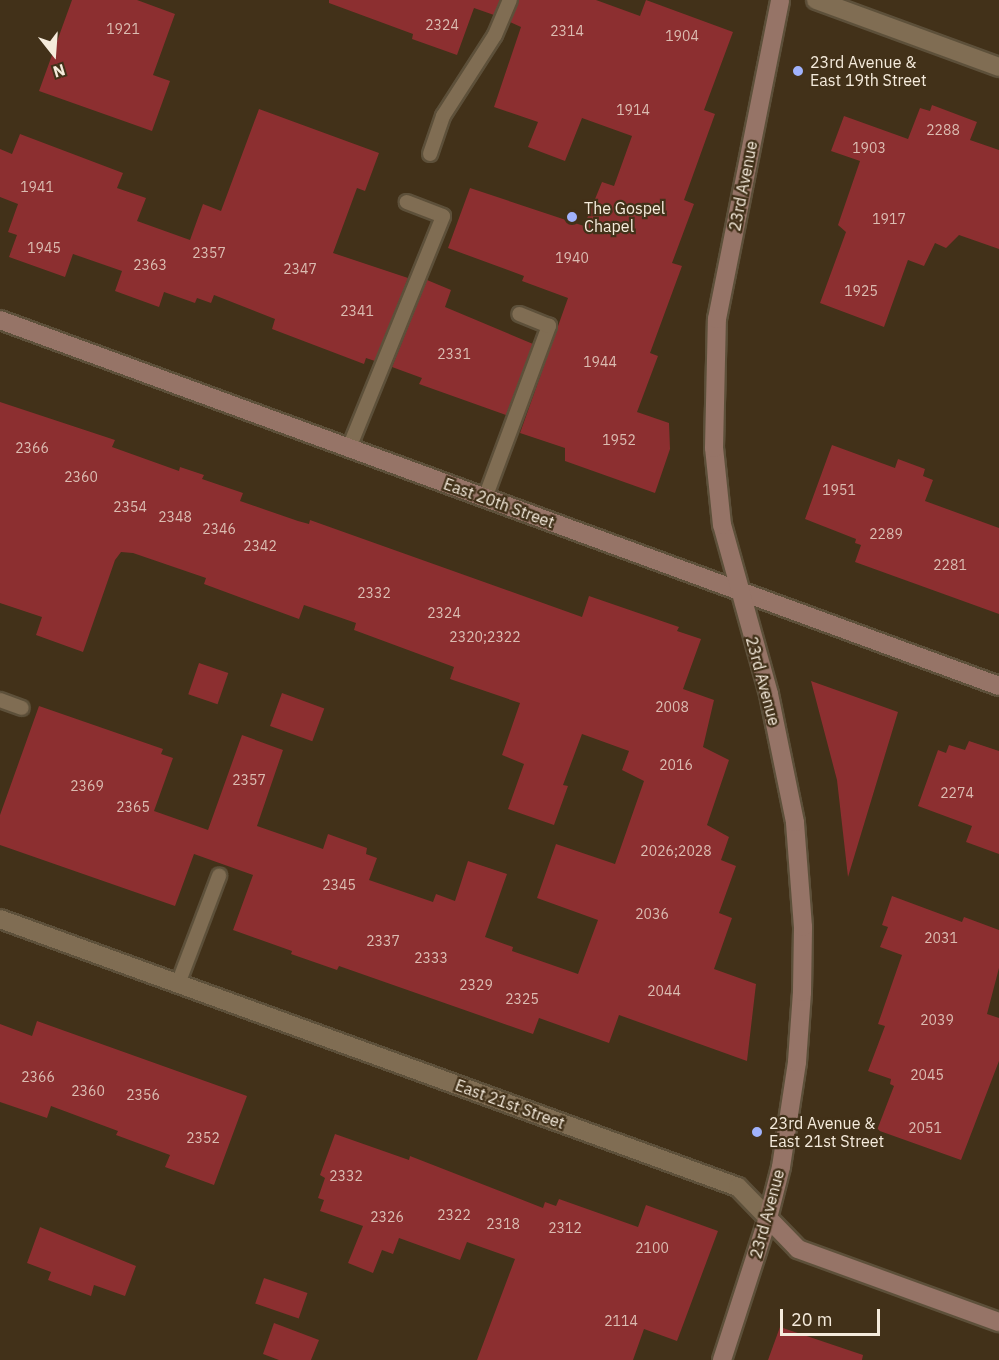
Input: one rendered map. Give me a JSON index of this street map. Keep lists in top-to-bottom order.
{
  "streets": {
    "street": ["23rd Avenue", "East 20th Street", "East 21st Street"]
  },
  "crossings": [
    ["23rd Avenue", "East 20th Street"],
    ["23rd Avenue", "East 21st Street"]
  ],
  "places": ["23rd Avenue & East 19th Street", "The Gospel Chapel", "23rd Avenue & East 21st Street"],
  "house_numbers": [
    "2324",
    "1921",
    "2314",
    "1904",
    "1914",
    "2288",
    "1903",
    "1941",
    "1917",
    "1945",
    "2357",
    "1940",
    "2363",
    "2347",
    "1925",
    "2341",
    "2331",
    "1944",
    "1952",
    "2366",
    "2360",
    "1951",
    "2354",
    "2348",
    "2346",
    "2289",
    "2342",
    "2281",
    "2332",
    "2324",
    "2320;2322",
    "2008",
    "2016",
    "2357",
    "2369",
    "2274",
    "2365",
    "2026;2028",
    "2345",
    "2036",
    "2031",
    "2337",
    "2333",
    "2329",
    "2044",
    "2325",
    "2039",
    "2045",
    "2366",
    "2360",
    "2356",
    "2051",
    "2352",
    "2332",
    "2322",
    "2326",
    "2318",
    "2312",
    "2100",
    "2114"
  ],
  "scale_bar": "20 m",
  "north": "bottom"
}
